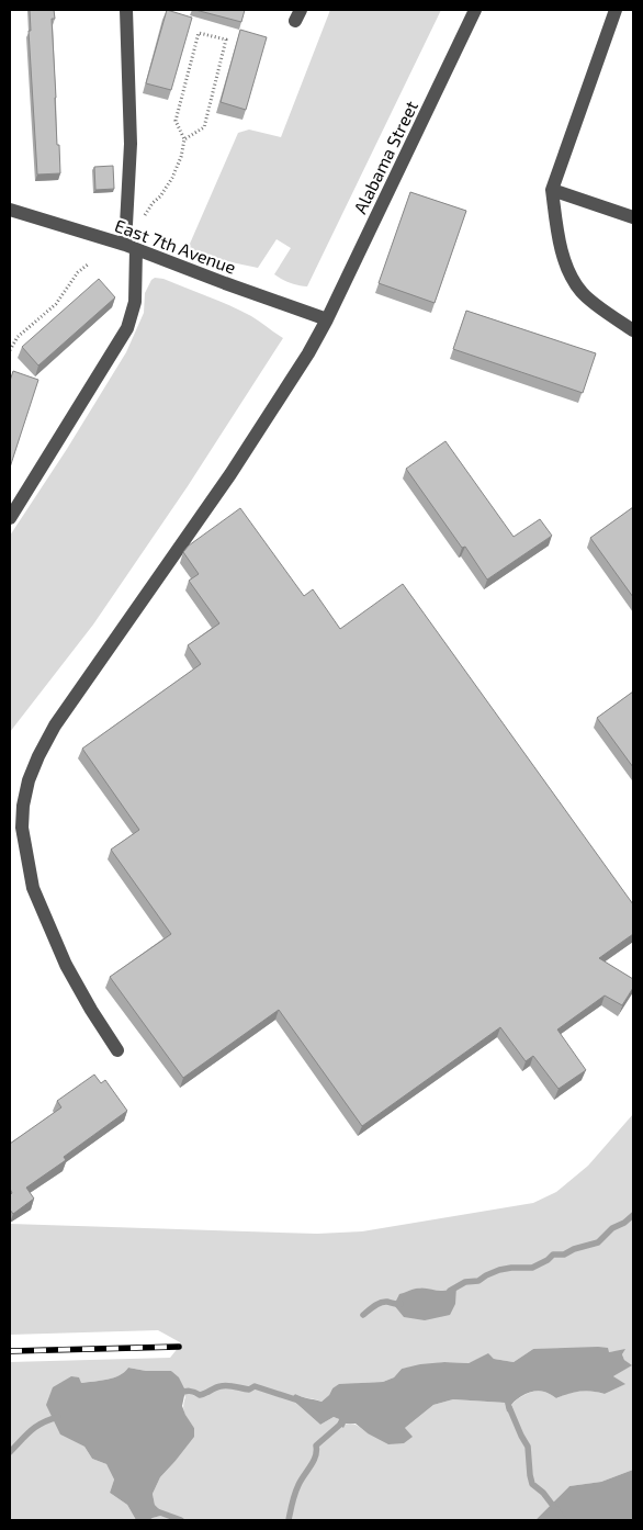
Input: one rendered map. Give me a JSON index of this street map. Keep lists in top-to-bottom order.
{
  "streets": {
    "street": ["Alabama Street", "East 7th Avenue"]
  },
  "crossings": [
    ["Alabama Street", "East 7th Avenue"]
  ]
}
